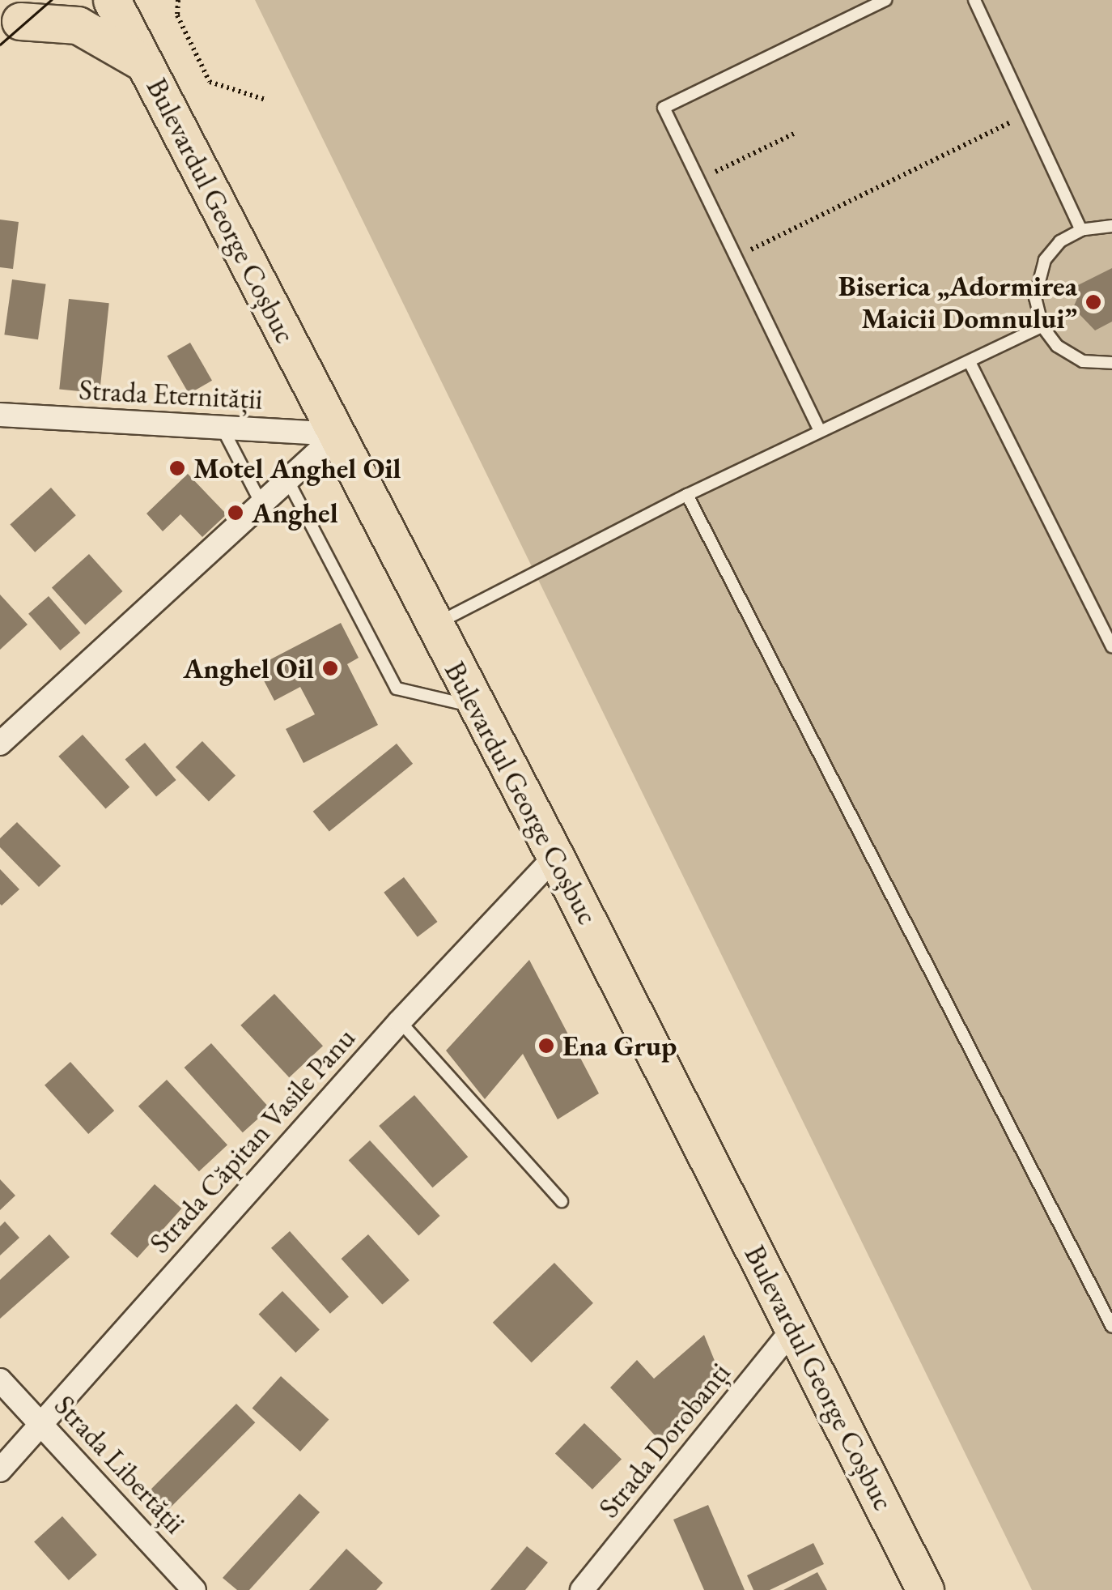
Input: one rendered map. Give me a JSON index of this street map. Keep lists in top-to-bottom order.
{
  "streets": {
    "main road": ["Bulevardul George Coșbuc"],
    "street": [
      "Strada Eternității",
      "Strada Căpitan Vasile Panu",
      "Strada Dorobanți",
      "Strada Libertății"
    ]
  },
  "crossings": [
    ["Bulevardul George Coșbuc", "Strada Eternității"],
    ["Bulevardul George Coșbuc", "Strada Căpitan Vasile Panu"],
    ["Bulevardul George Coșbuc", "Strada Dorobanți"],
    ["Strada Căpitan Vasile Panu", "Strada Libertății"]
  ],
  "places": [
    "Biserica „Adormirea Maicii Domnului”",
    "Motel Anghel Oil",
    "Anghel",
    "Anghel Oil",
    "Ena Grup"
  ]
}
